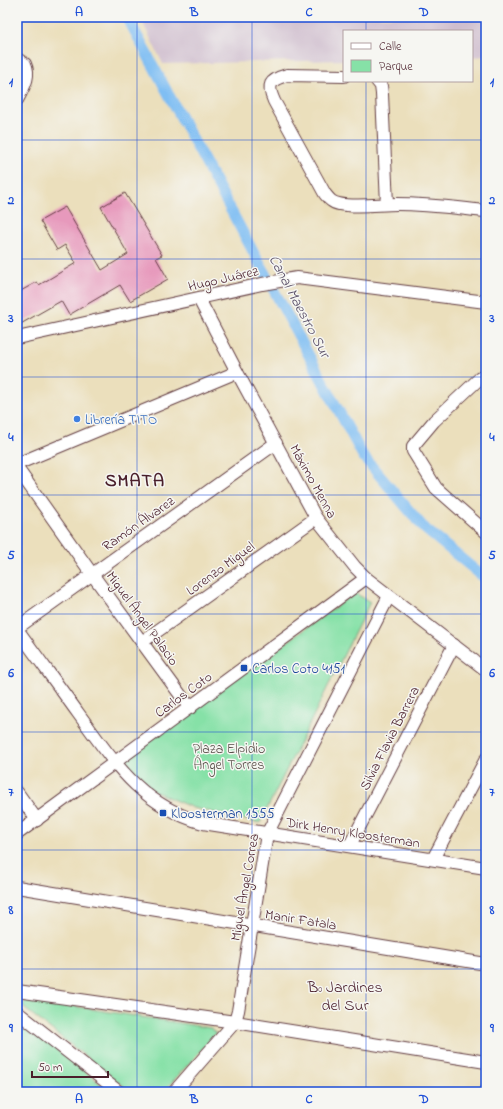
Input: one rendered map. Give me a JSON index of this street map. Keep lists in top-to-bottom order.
{
  "streets": {
    "street": [
      "Hugo Juárez",
      "Máximo Menna",
      "Ramón Álvarez",
      "Lorenzo Miguel",
      "Miguel Ángel Palacio",
      "Carlos Coto",
      "Silvia Flavia Barrera",
      "Dirk Henry Kloosterman",
      "Miguel Ángel Correa",
      "Manir Fatala"
    ]
  },
  "crossings": [
    ["Hugo Juárez", "Máximo Menna"],
    ["Máximo Menna", "Ramón Álvarez"],
    ["Máximo Menna", "Lorenzo Miguel"],
    ["Máximo Menna", "Carlos Coto"],
    ["Máximo Menna", "Silvia Flavia Barrera"],
    ["Máximo Menna", "Miguel Ángel Correa"],
    ["Ramón Álvarez", "Miguel Ángel Palacio"],
    ["Ramón Álvarez", "Dirk Henry Kloosterman"],
    ["Lorenzo Miguel", "Miguel Ángel Palacio"],
    ["Miguel Ángel Palacio", "Carlos Coto"],
    ["Carlos Coto", "Dirk Henry Kloosterman"],
    ["Silvia Flavia Barrera", "Dirk Henry Kloosterman"],
    ["Dirk Henry Kloosterman", "Miguel Ángel Correa"],
    ["Miguel Ángel Correa", "Manir Fatala"]
  ],
  "districts": ["SMATA", "Bº Jardines del Sur"],
  "water": ["Canal Maestro Sur"],
  "parks": ["Plaza Elpidio Ángel Torres"],
  "places": {
    "other": ["Librería TITO"],
    "transit": ["Carlos Coto 4151", "Kloosterman 1555"]
  },
  "legend": ["Calle", "Parque"],
  "scale_bar": "50 m",
  "grid": {
    "columns": [
      "A",
      "B",
      "C",
      "D"
    ],
    "rows": [
      "1",
      "2",
      "3",
      "4",
      "5",
      "6",
      "7",
      "8",
      "9"
    ]
  }
}
